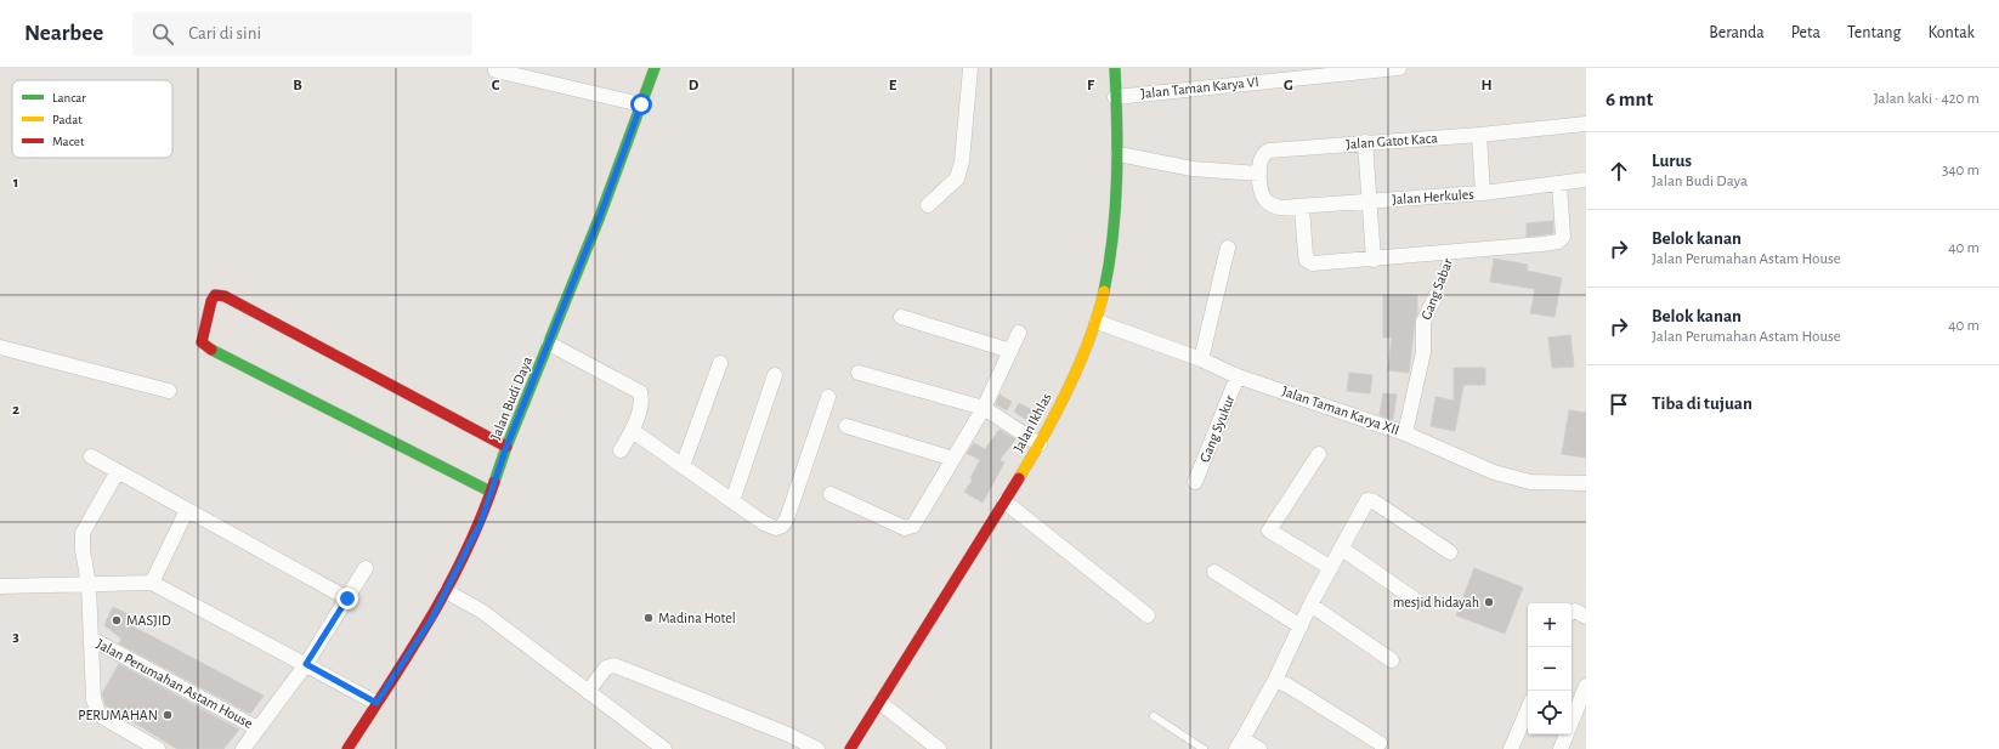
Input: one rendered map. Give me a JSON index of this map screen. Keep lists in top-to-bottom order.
{
  "streets": {
    "street": [
      "Jalan Taman Karya VI",
      "Jalan Gatot Kaca",
      "Jalan Herkules",
      "Gang Sabar",
      "Jalan Budi Daya",
      "Jalan Taman Karya XII",
      "Jalan Ikhlas",
      "Gang Syukur",
      "Jalan Perumahan Astam House"
    ]
  },
  "crossings": [
    ["Jalan Taman Karya VI", "Jalan Ikhlas"],
    ["Jalan Gatot Kaca", "Jalan Herkules"],
    ["Jalan Herkules", "Gang Sabar"],
    ["Gang Sabar", "Jalan Taman Karya XII"],
    ["Jalan Taman Karya XII", "Jalan Ikhlas"],
    ["Jalan Taman Karya XII", "Gang Syukur"]
  ],
  "places": [
    "mesjid hidayah",
    "Madina Hotel",
    "MASJID",
    "PERUMAHAN"
  ],
  "legend": ["Lancar", "Padat", "Macet"],
  "page": {
    "header": "Nearbee",
    "search": "Cari di sini",
    "nav": [
      "Beranda",
      "Peta",
      "Tentang",
      "Kontak"
    ],
    "heading": ["6 mnt", "Jalan kaki · 420 m"],
    "list": [
      ["Lurus", "Jalan Budi Daya", "340 m"],
      ["Belok kanan", "Jalan Perumahan Astam House", "40 m"],
      ["Belok kanan", "Jalan Perumahan Astam House", "40 m"],
      "Tiba di tujuan"
    ],
    "map_buttons": ["+", "−"]
  },
  "grid": {
    "columns": [
      "B",
      "C",
      "D",
      "E",
      "F",
      "G",
      "H"
    ],
    "rows": ["1", "2", "3"]
  }
}
